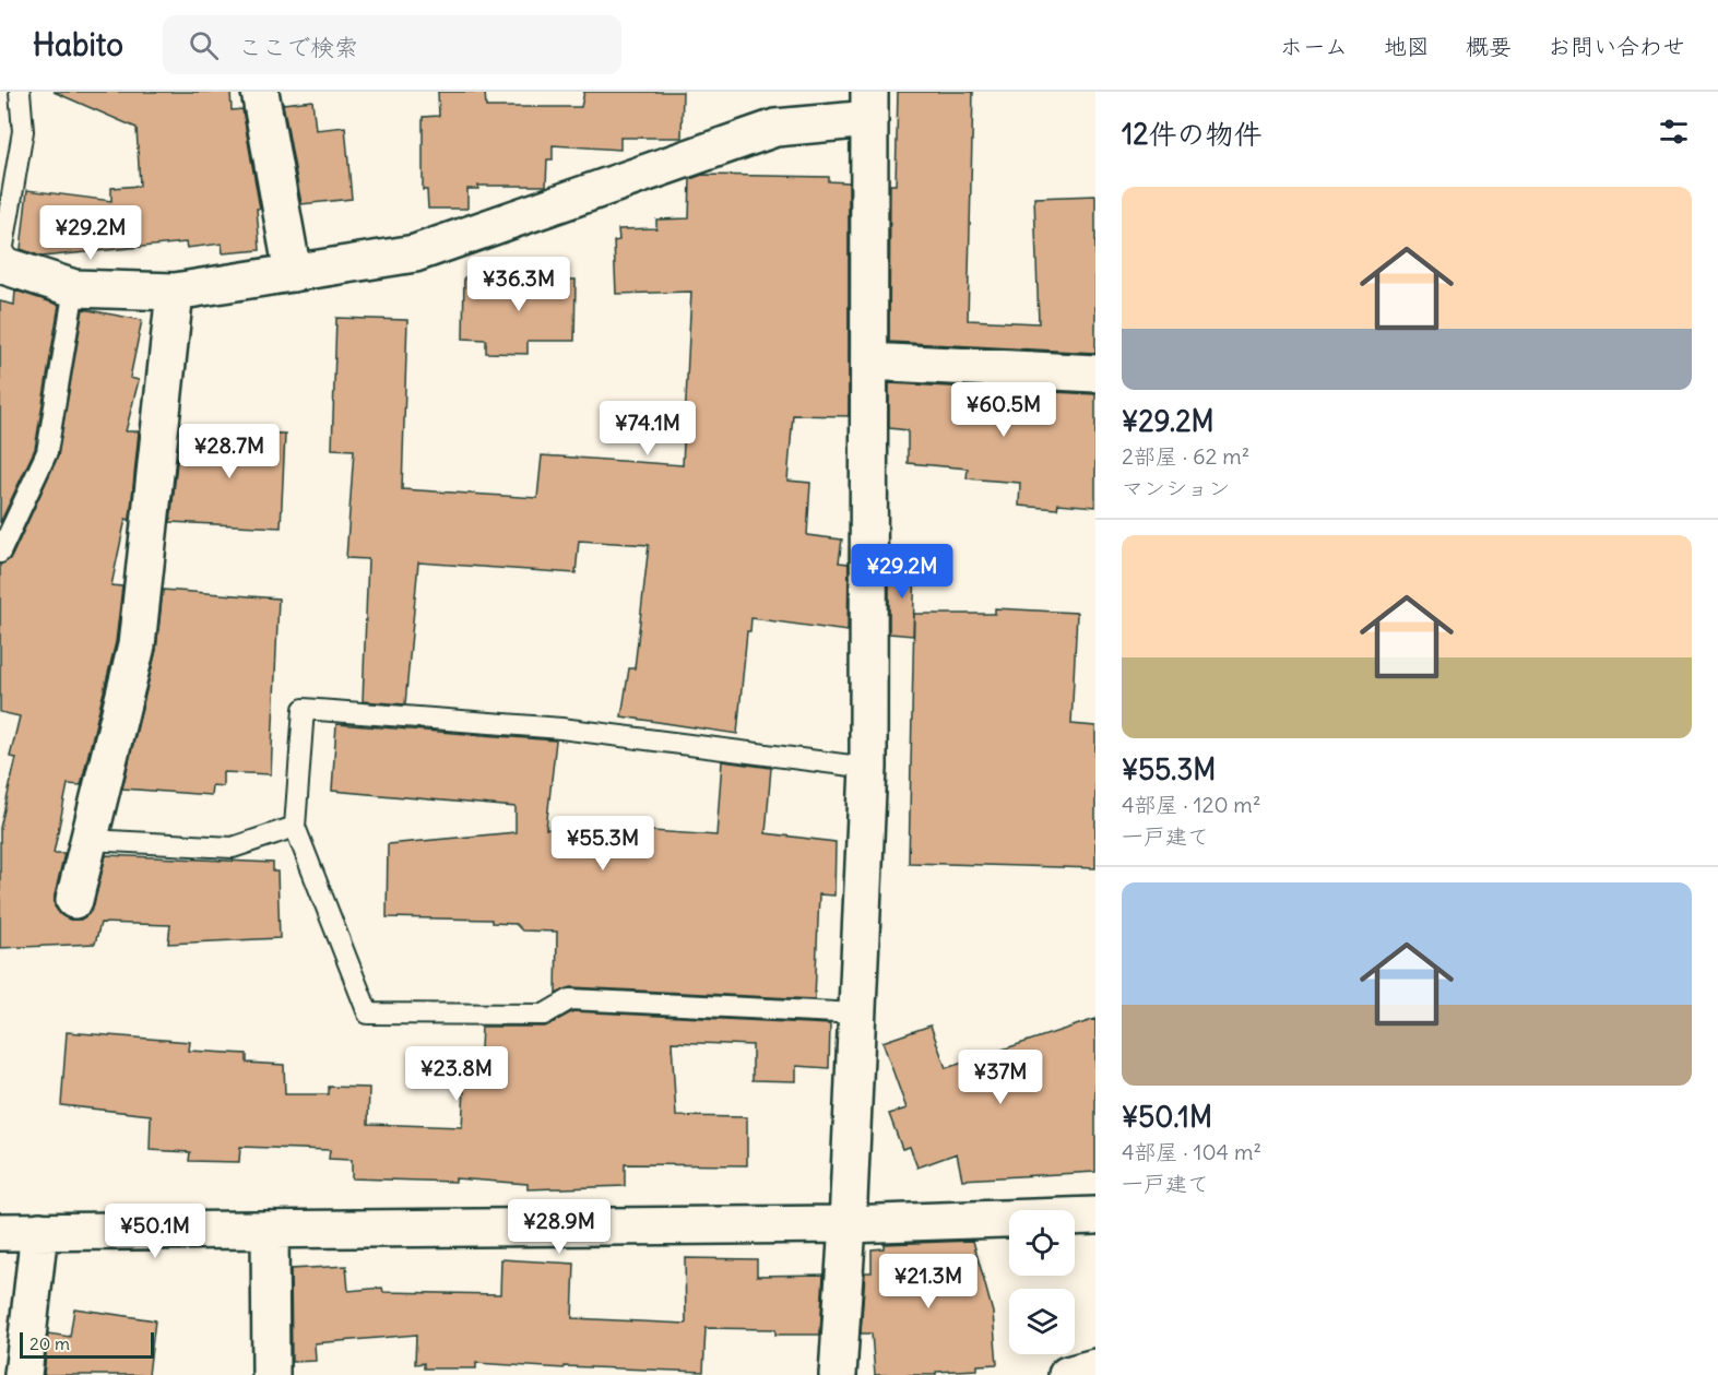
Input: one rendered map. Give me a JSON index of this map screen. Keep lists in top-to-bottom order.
{
  "scale_bar": "20 m",
  "page": {
    "header": "Habito",
    "search": "ここで検索",
    "nav": [
      "ホーム",
      "地図",
      "概要",
      "お問い合わせ"
    ],
    "heading": "12件の物件",
    "list": [
      {
        "name": "¥29.2M",
        "note": "2部屋 · 62 m² · マンション"
      },
      {
        "name": "¥55.3M",
        "note": "4部屋 · 120 m² · 一戸建て"
      },
      {
        "name": "¥50.1M",
        "note": "4部屋 · 104 m² · 一戸建て"
      }
    ],
    "price": [
      "¥29.2M",
      "¥36.3M",
      "¥60.5M",
      "¥74.1M",
      "¥28.7M",
      "¥29.2M",
      "¥55.3M",
      "¥23.8M",
      "¥37M",
      "¥28.9M",
      "¥50.1M",
      "¥21.3M"
    ],
    "scale": "20 m"
  }
}
